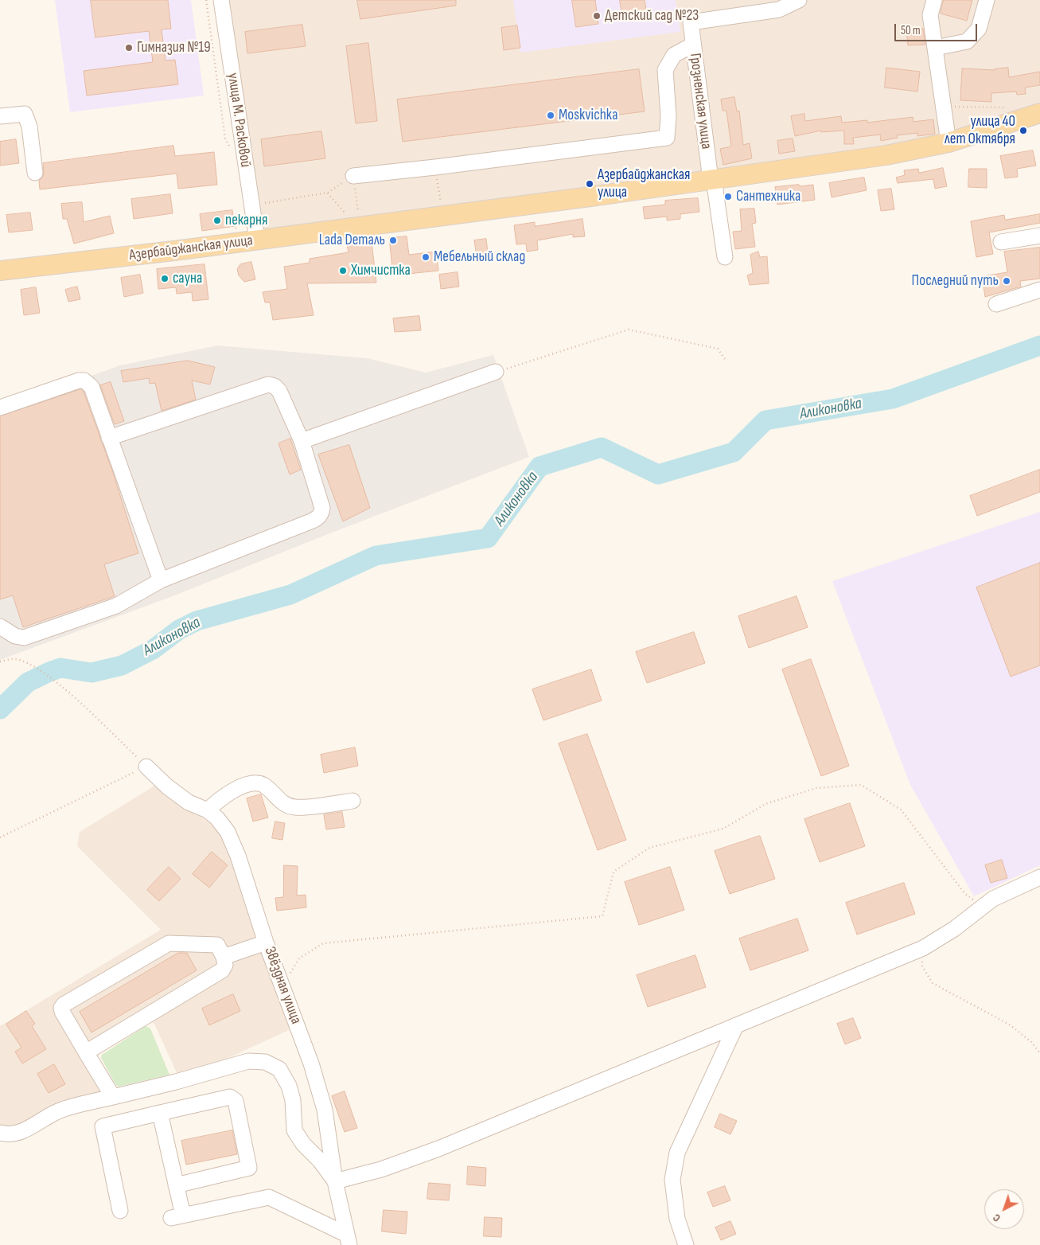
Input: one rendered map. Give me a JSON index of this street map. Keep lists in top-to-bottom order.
{
  "streets": {
    "main road": ["Азербайджанская улица"],
    "street": ["Грозненская улица", "улица М. Расковой", "Звёздная улица"]
  },
  "crossings": [
    ["Грозненская улица", "Азербайджанская улица"],
    ["улица М. Расковой", "Азербайджанская улица"]
  ],
  "water": ["Аликоновка"],
  "places": [
    "Детский сад №23",
    "Гимназия №19",
    "Moskvichka",
    "улица 40 лет Октября",
    "Азербайджанская улица",
    "Сантехника",
    "пекарня",
    "Lada Dеталь",
    "Мебельный склад",
    "Химчистка",
    "сауна",
    "Последний путь"
  ],
  "scale_bar": "50 m",
  "north": "bottom left"
}
